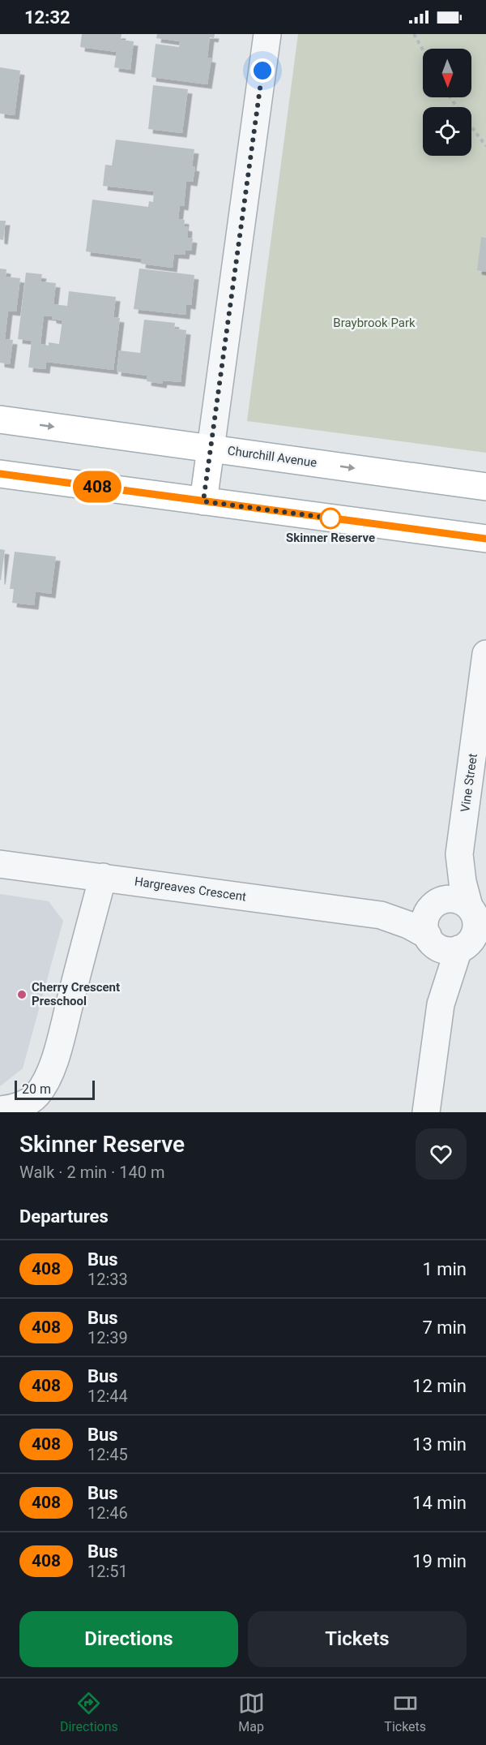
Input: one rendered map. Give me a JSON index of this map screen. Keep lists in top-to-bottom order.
{
  "streets": {
    "main road": ["Churchill Avenue"],
    "street": ["Vine Street", "Hargreaves Crescent"]
  },
  "crossings": [
    ["Vine Street", "Hargreaves Crescent"]
  ],
  "parks": ["Braybrook Park"],
  "places": ["Skinner Reserve", "Cherry Crescent Preschool"],
  "lines": ["bus line 408"],
  "scale_bar": "20 m",
  "north": "bottom",
  "page": {
    "status": "12:32",
    "on_map": "408",
    "scale": "20 m",
    "heading": [
      ["Skinner Reserve", "Walk · 2 min · 140 m"],
      "Departures"
    ],
    "list": [
      {
        "mark": "408",
        "name": "Bus",
        "note": "12:33",
        "value": "1 min"
      },
      {
        "mark": "408",
        "name": "Bus",
        "note": "12:39",
        "value": "7 min"
      },
      {
        "mark": "408",
        "name": "Bus",
        "note": "12:44",
        "value": "12 min"
      },
      {
        "mark": "408",
        "name": "Bus",
        "note": "12:45",
        "value": "13 min"
      },
      {
        "mark": "408",
        "name": "Bus",
        "note": "12:46",
        "value": "14 min"
      },
      {
        "mark": "408",
        "name": "Bus",
        "note": "12:51",
        "value": "19 min"
      }
    ],
    "buttons": ["Directions", "Tickets"],
    "tabs": ["Directions", "Map", "Tickets"]
  }
}
